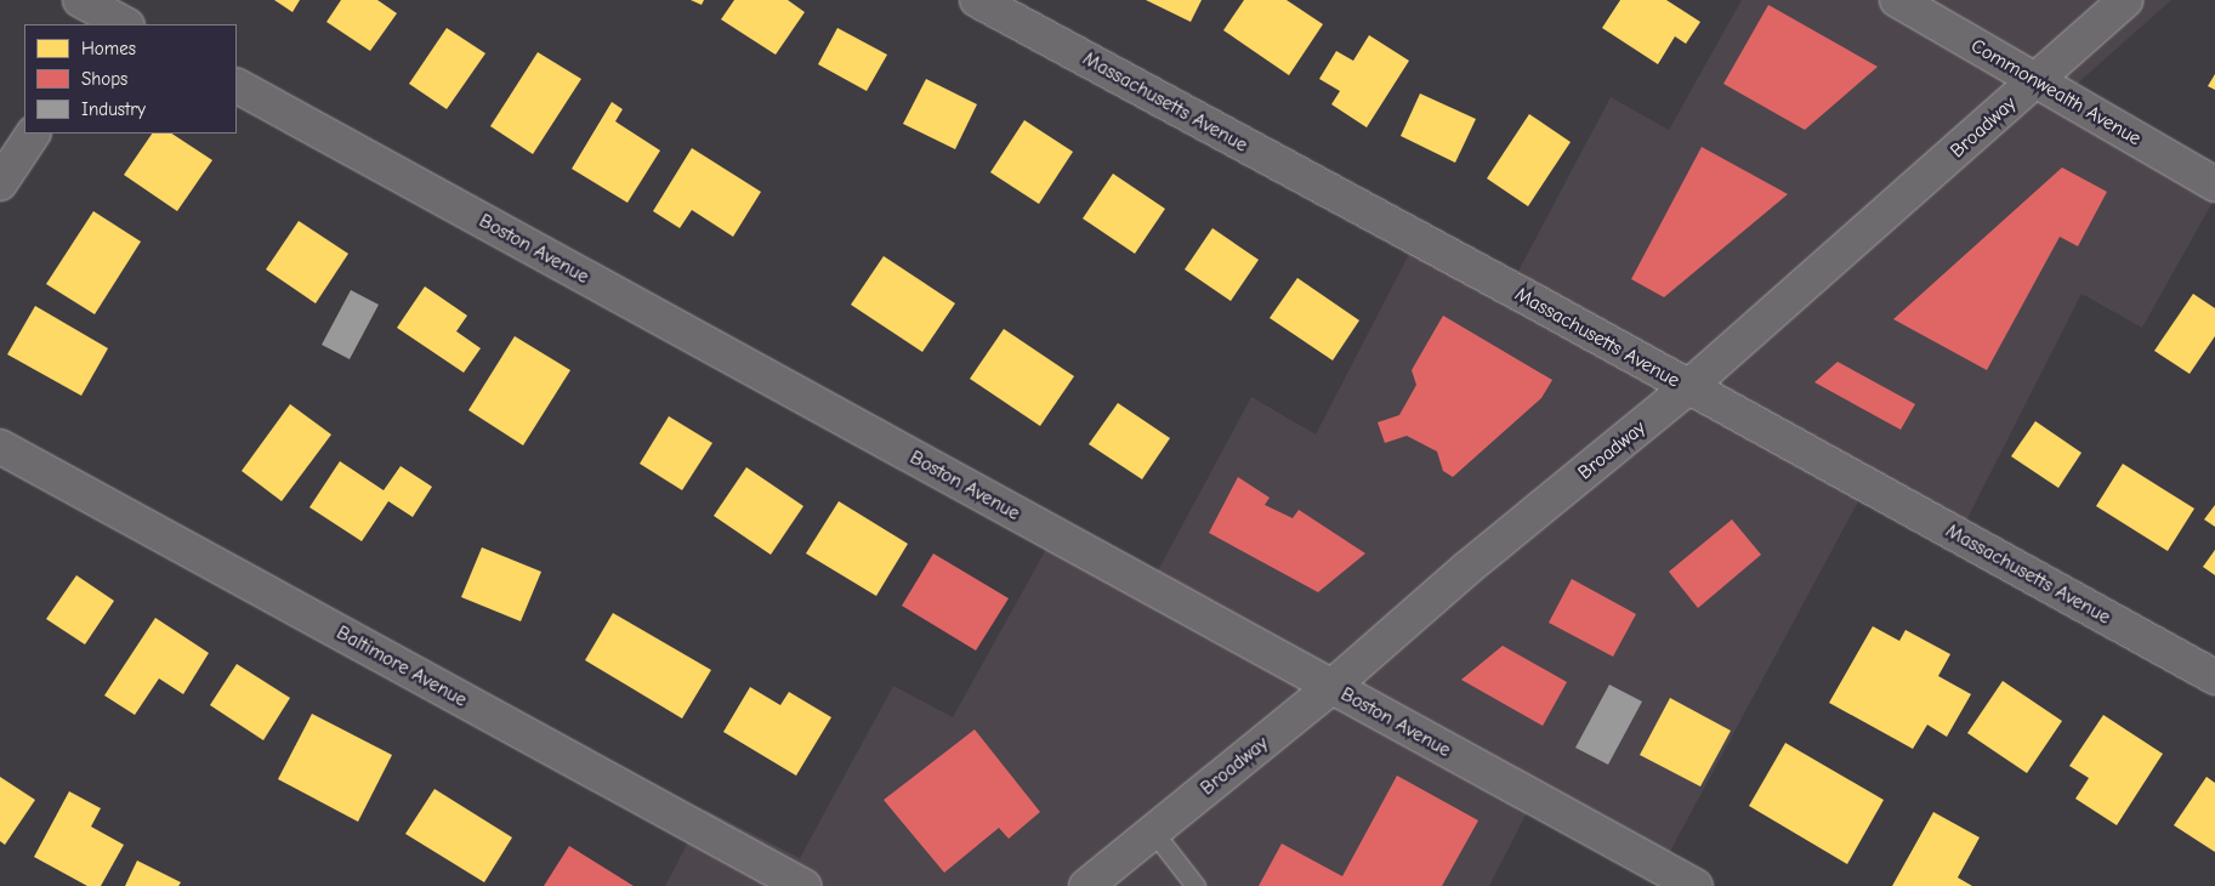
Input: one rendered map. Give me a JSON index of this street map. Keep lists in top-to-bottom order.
{
  "streets": {
    "street": [
      "Commonwealth Avenue",
      "Massachusetts Avenue",
      "Broadway",
      "Boston Avenue",
      "Baltimore Avenue"
    ]
  },
  "crossings": [
    ["Commonwealth Avenue", "Broadway"],
    ["Massachusetts Avenue", "Broadway"],
    ["Broadway", "Boston Avenue"]
  ],
  "legend": ["Homes", "Shops", "Industry"]
}
